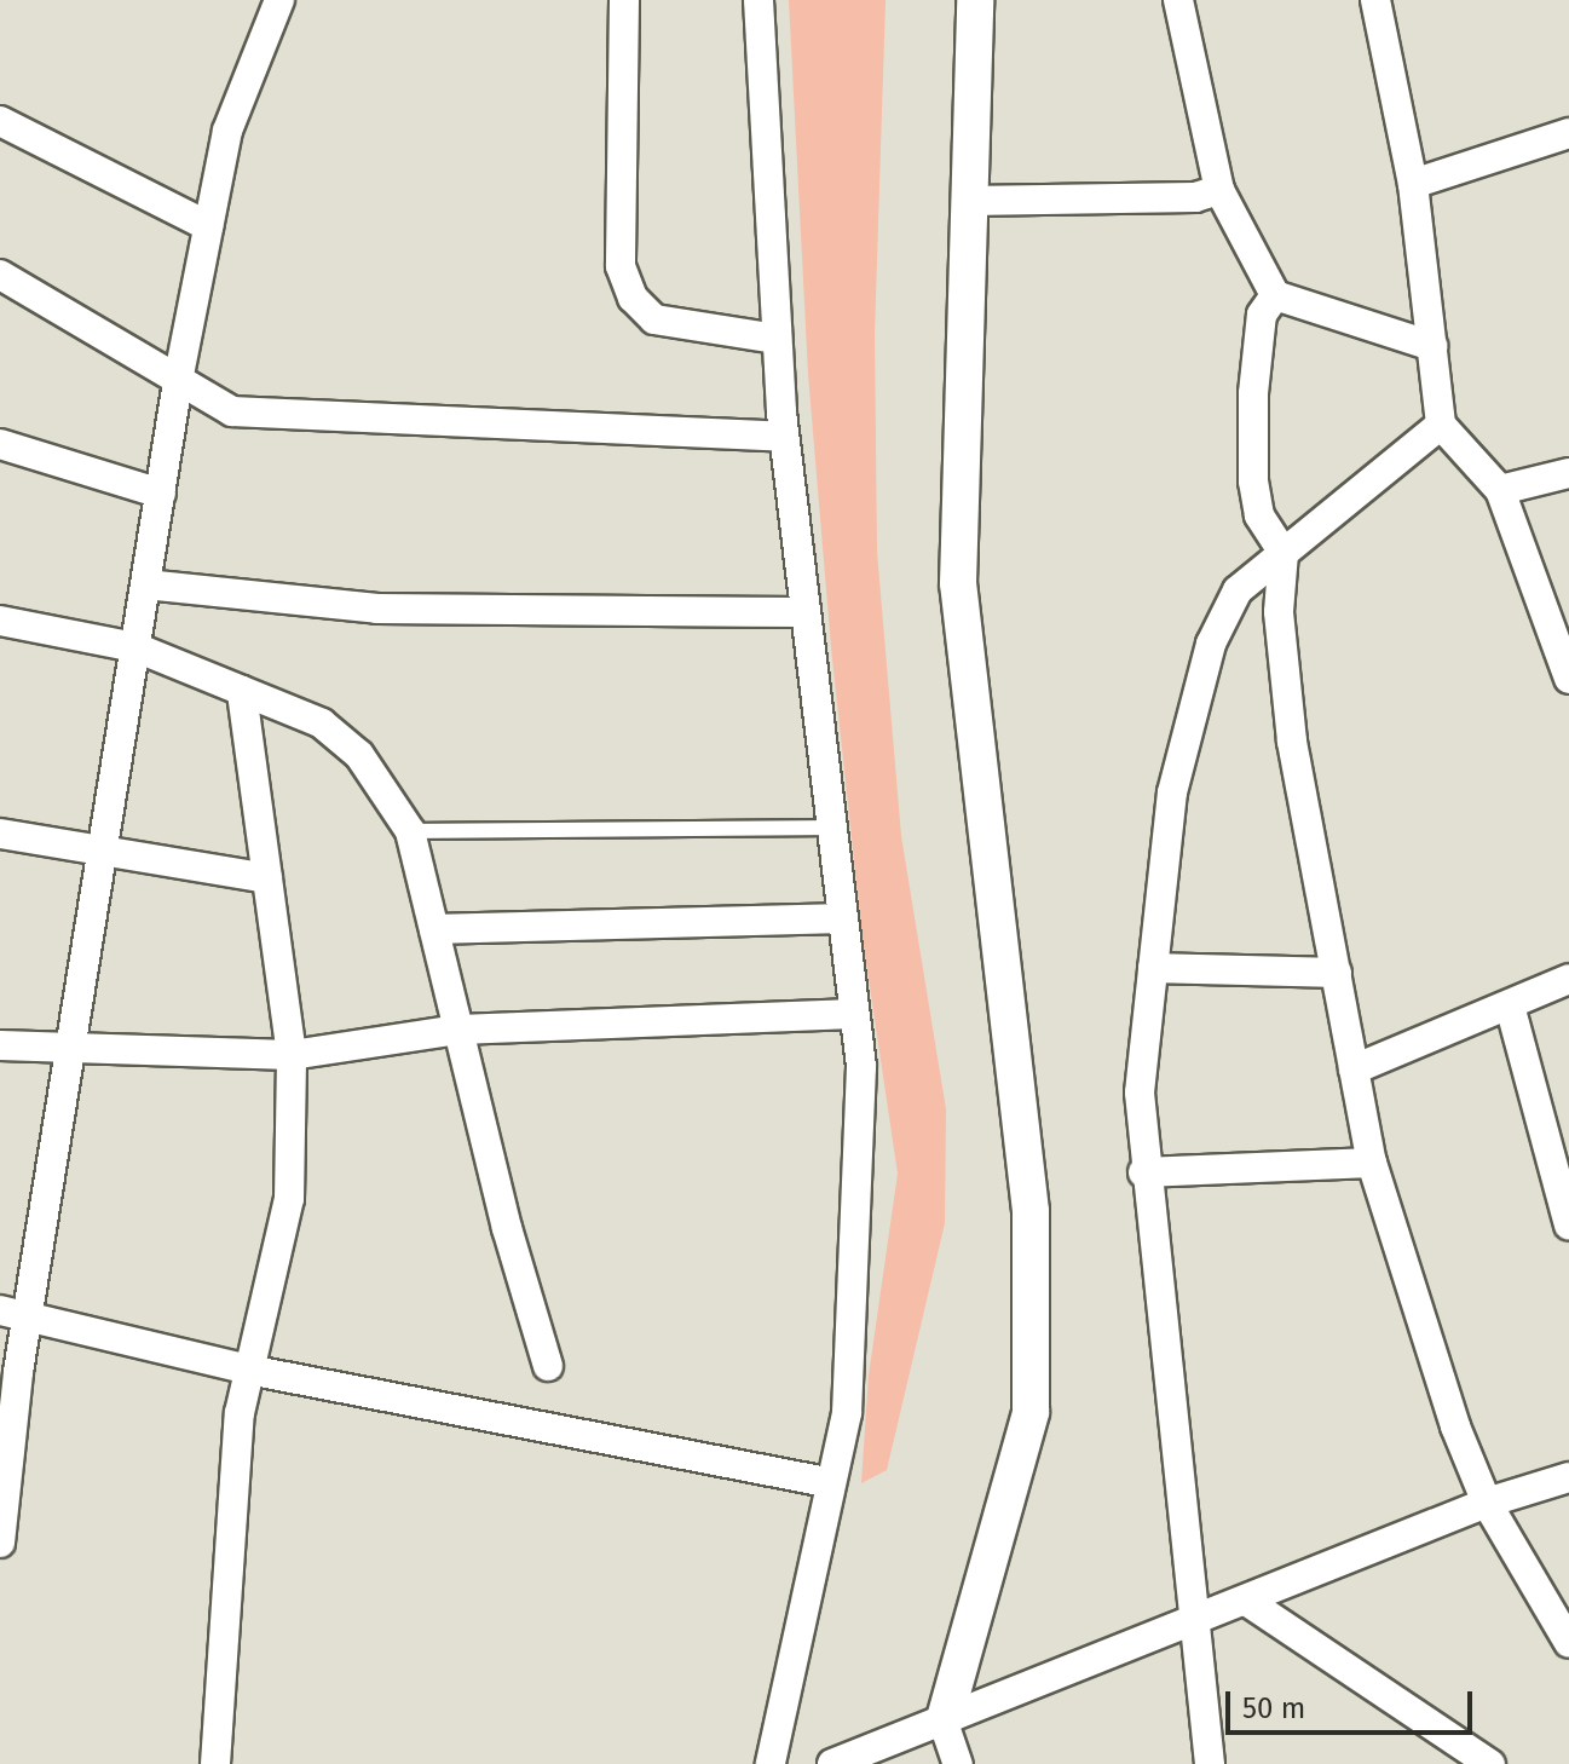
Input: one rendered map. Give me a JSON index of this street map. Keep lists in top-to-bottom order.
{
  "scale_bar": "50 m"
}
